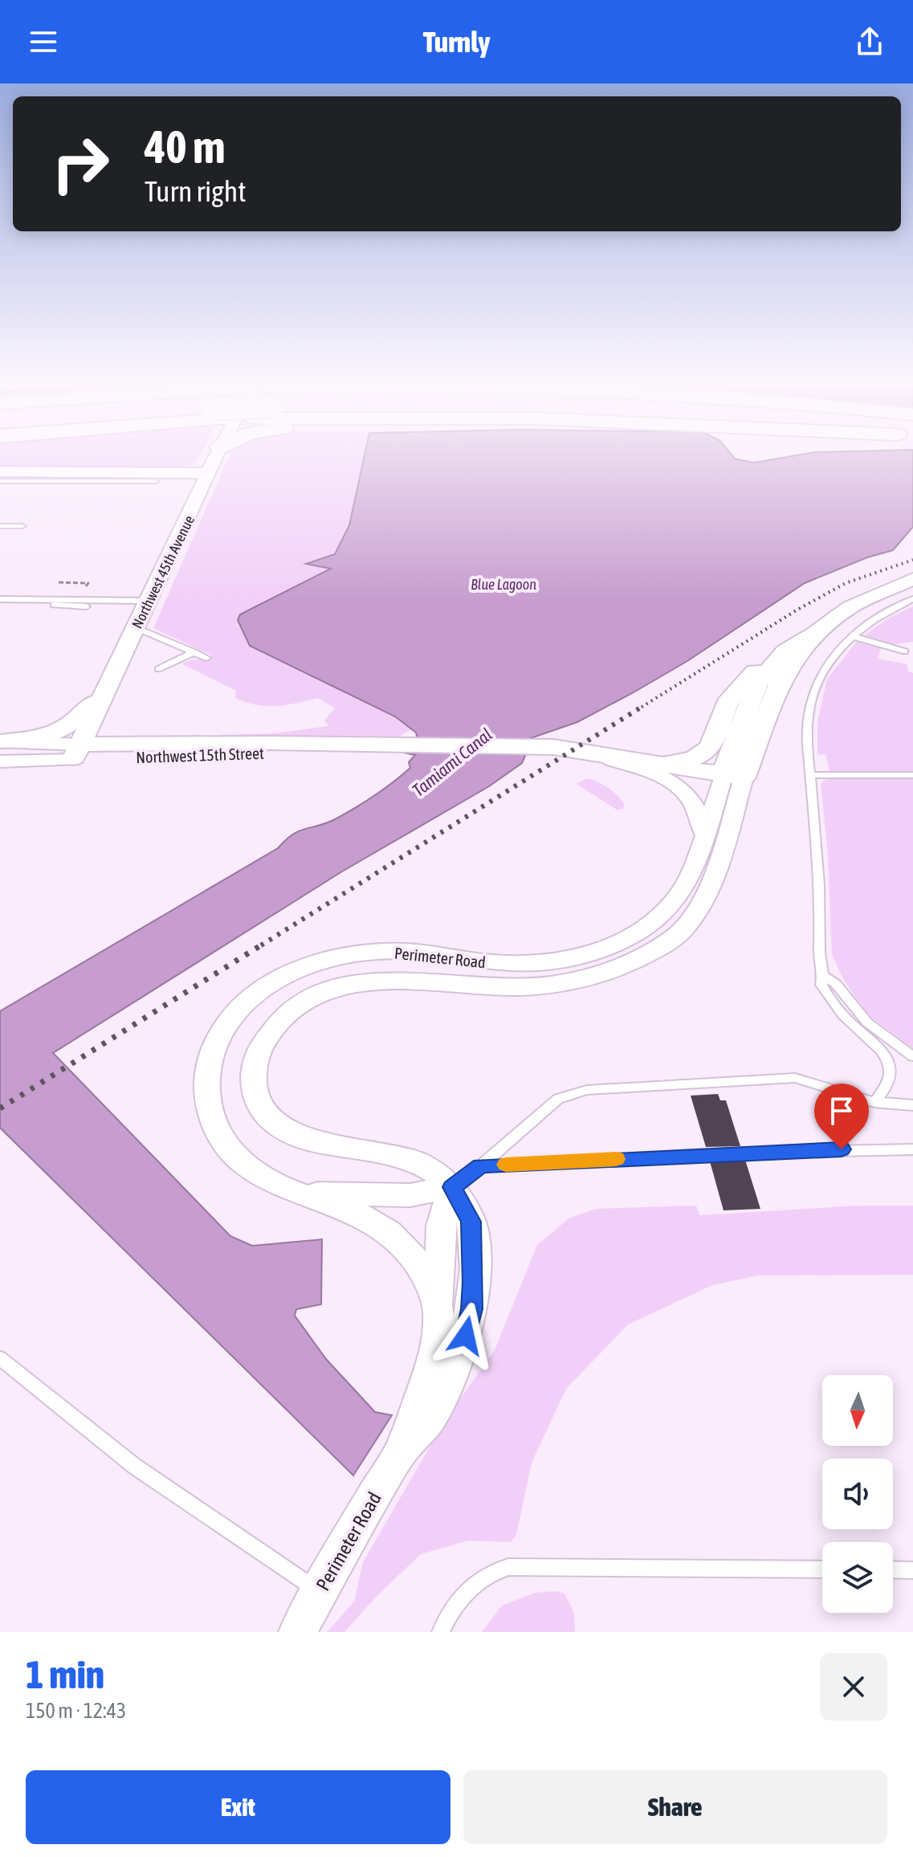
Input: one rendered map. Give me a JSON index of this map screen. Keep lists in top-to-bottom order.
{
  "streets": {
    "street": ["Northwest 45th Avenue", "Northwest 15th Street", "Perimeter Road"]
  },
  "crossings": [
    ["Northwest 45th Avenue", "Northwest 15th Street"],
    ["Northwest 15th Street", "Perimeter Road"]
  ],
  "water": ["Blue Lagoon", "Tamiami Canal"],
  "north": "bottom",
  "page": {
    "header": "Turnly",
    "turn": ["40 m", "Turn right"],
    "heading": ["1 min", "150 m · 12:43"],
    "buttons": ["Exit", "Share"]
  }
}
